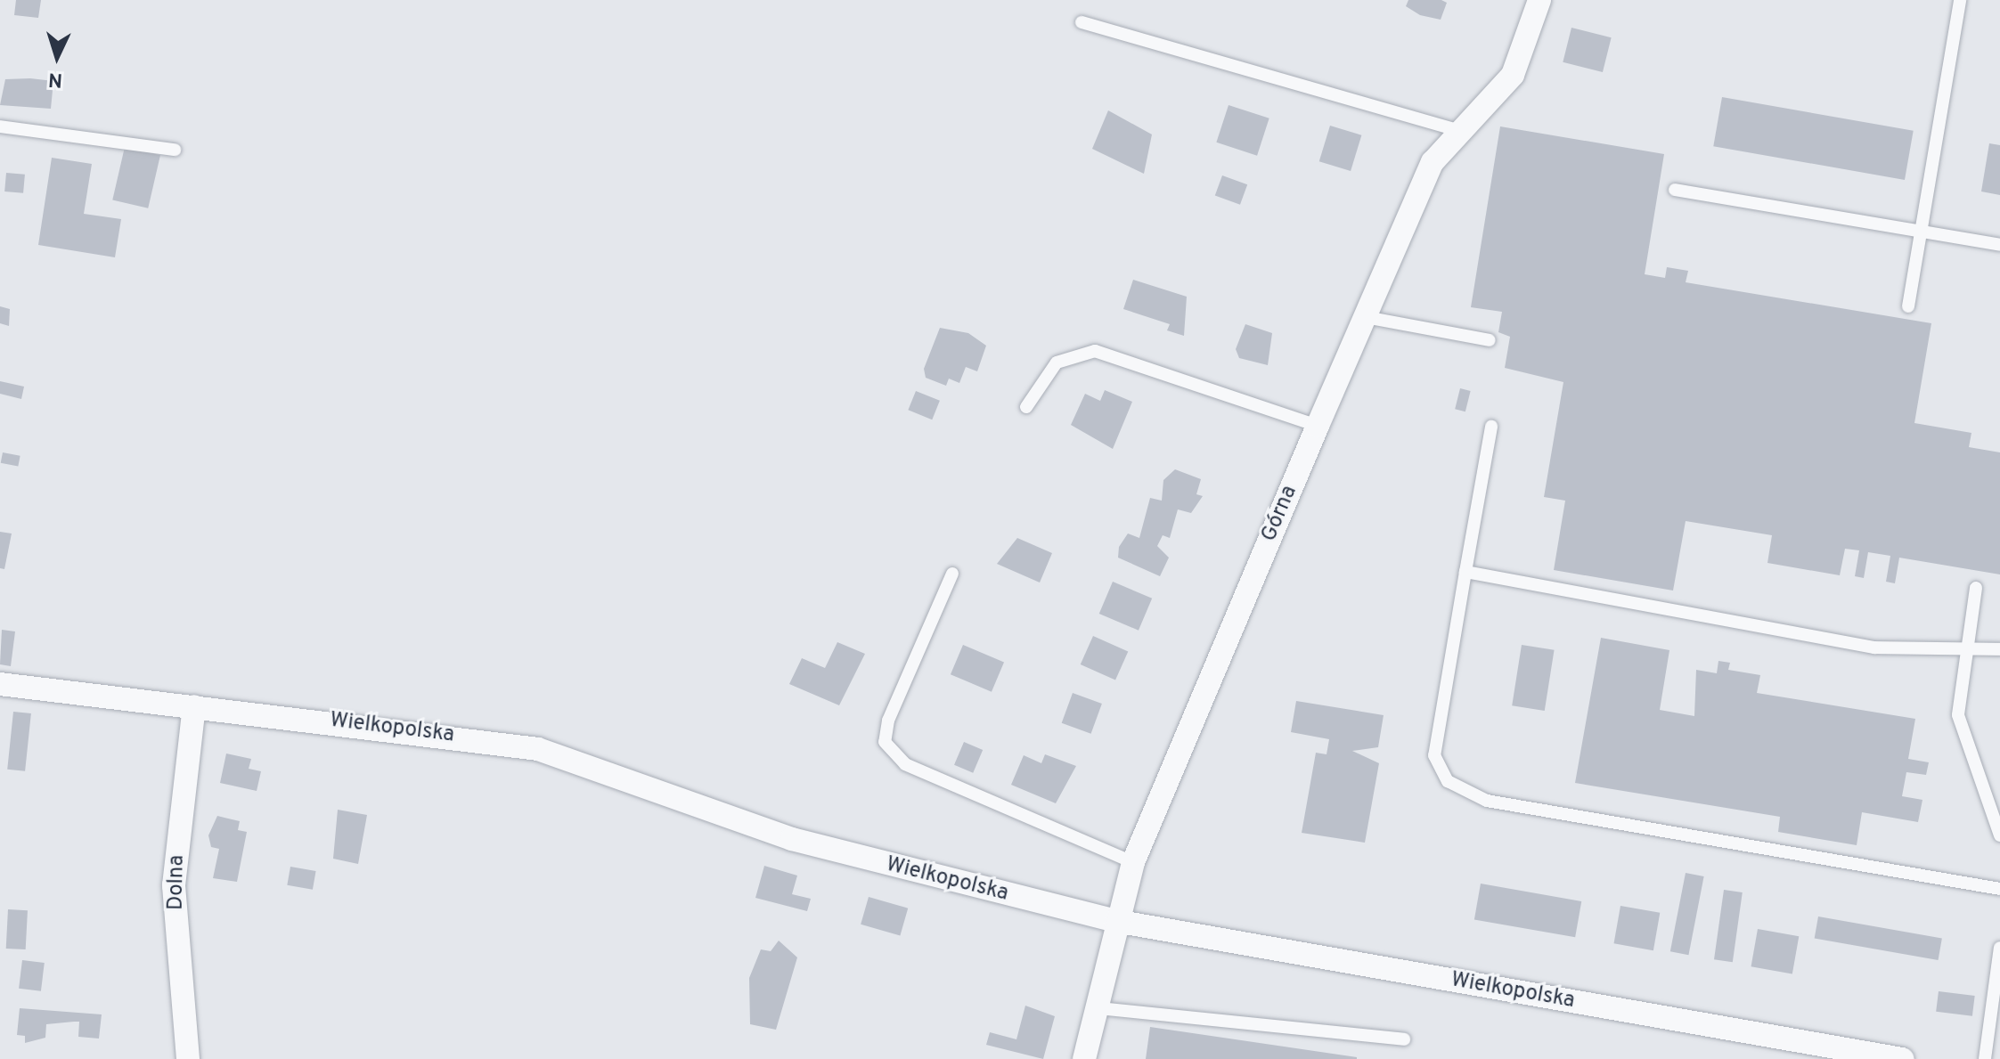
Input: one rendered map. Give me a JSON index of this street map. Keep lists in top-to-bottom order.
{
  "streets": {
    "street": ["Górna", "Wielkopolska", "Dolna"]
  },
  "crossings": [
    ["Górna", "Wielkopolska"],
    ["Wielkopolska", "Dolna"]
  ],
  "north": "bottom"
}
